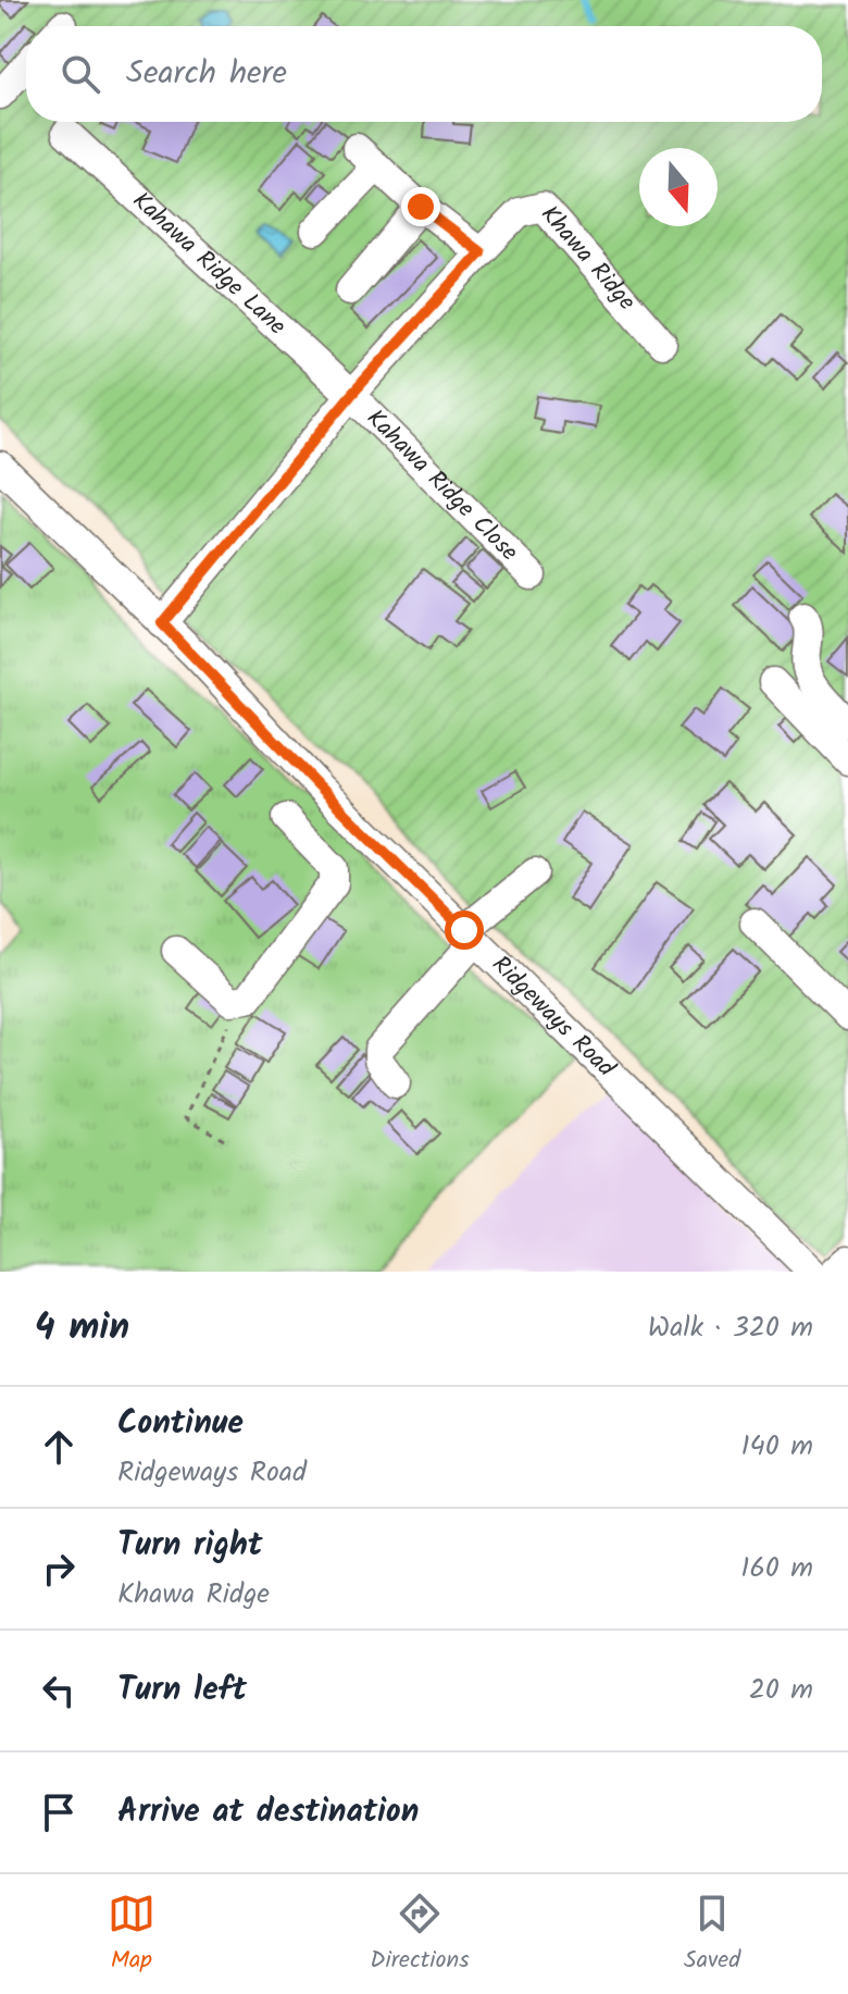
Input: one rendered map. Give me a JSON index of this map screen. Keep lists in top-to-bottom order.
{
  "streets": {
    "street": [
      "Khawa Ridge",
      "Kahawa Ridge Lane",
      "Kahawa Ridge Close",
      "Ridgeways Road"
    ]
  },
  "crossings": [
    ["Khawa Ridge", "Kahawa Ridge Lane"],
    ["Khawa Ridge", "Kahawa Ridge Close"],
    ["Khawa Ridge", "Ridgeways Road"],
    ["Kahawa Ridge Lane", "Kahawa Ridge Close"]
  ],
  "north": "bottom",
  "page": {
    "search": "Search here",
    "heading": ["4 min", "Walk · 320 m"],
    "list": [
      ["Continue", "Ridgeways Road", "140 m"],
      ["Turn right", "Khawa Ridge", "160 m"],
      ["Turn left", "20 m"],
      "Arrive at destination"
    ],
    "nav": ["Map", "Directions", "Saved"]
  }
}
